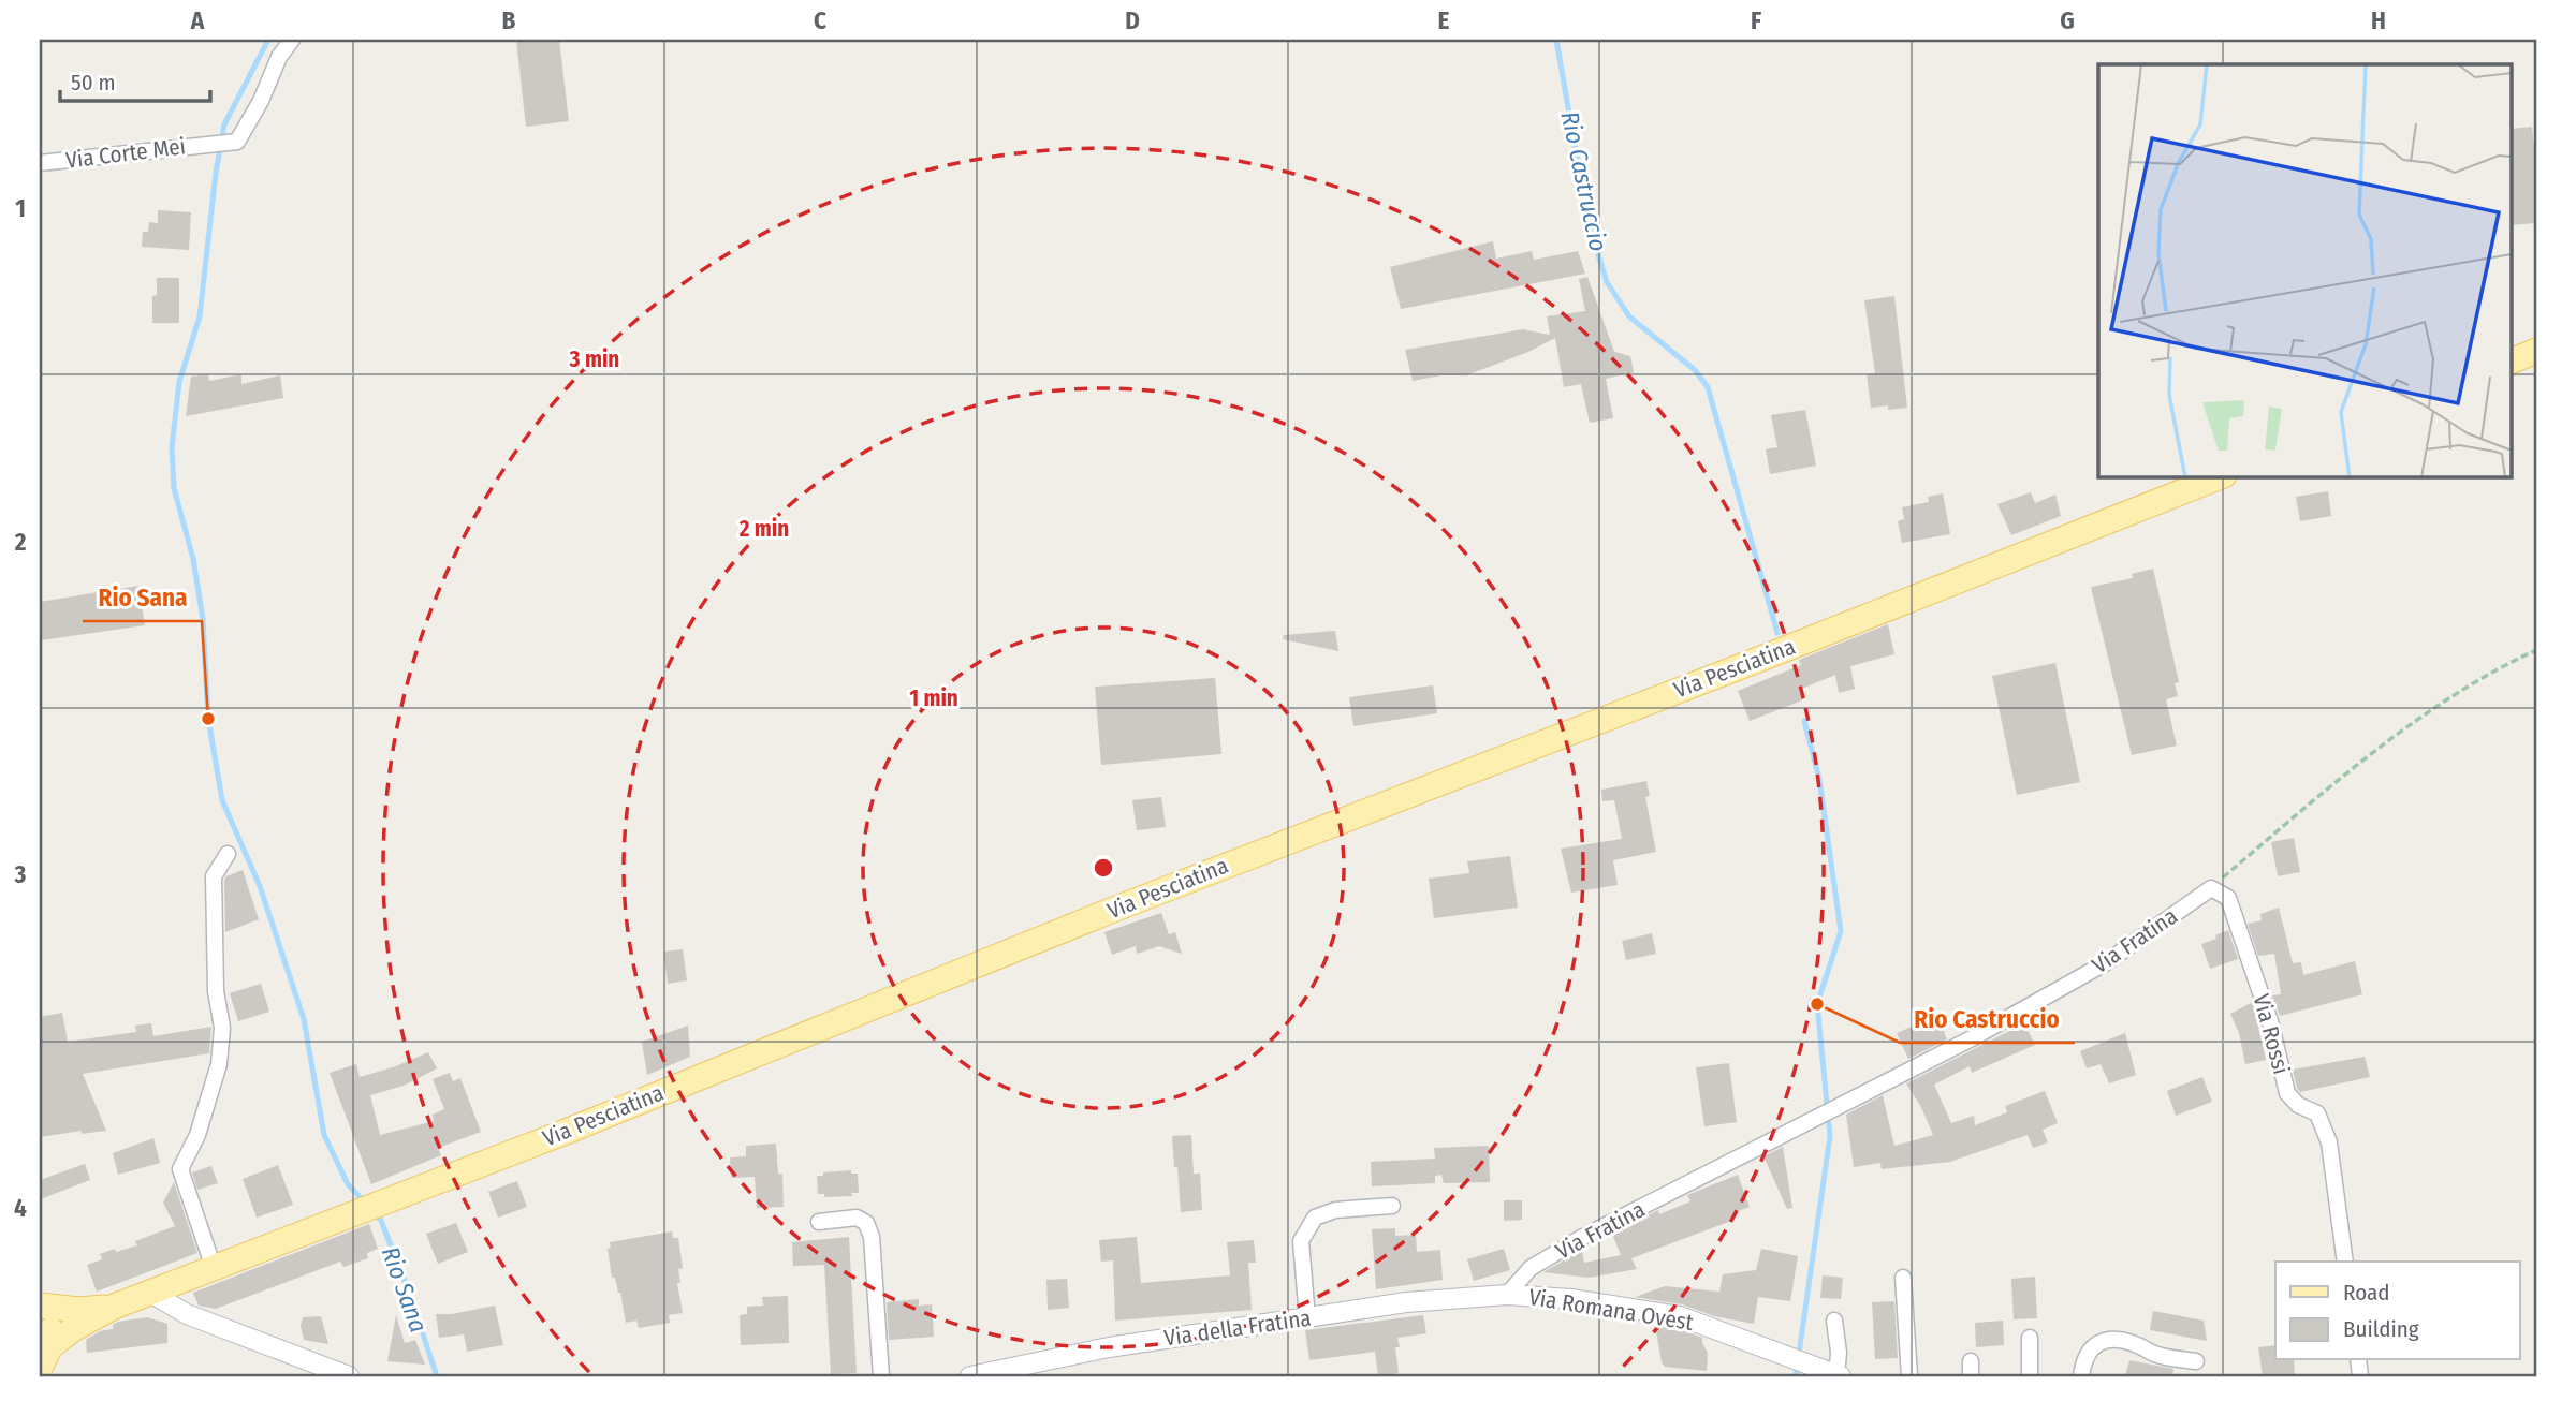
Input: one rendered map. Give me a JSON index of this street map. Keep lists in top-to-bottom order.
{
  "streets": {
    "main road": ["Via Pesciatina"],
    "street": [
      "Via Corte Mei",
      "Via Fratina",
      "Via Rossi",
      "Via Romana Ovest",
      "Via della Fratina"
    ]
  },
  "crossings": [
    ["Via Fratina", "Via Rossi"],
    ["Via Fratina", "Via Romana Ovest"],
    ["Via Fratina", "Via della Fratina"],
    ["Via Romana Ovest", "Via della Fratina"]
  ],
  "water": ["Rio Castruccio", "Rio Sana"],
  "places": ["Rio Sana", "Rio Castruccio"],
  "legend": ["Road", "Building"],
  "scale_bar": "50 m",
  "grid": {
    "columns": [
      "A",
      "B",
      "C",
      "D",
      "E",
      "F",
      "G",
      "H"
    ],
    "rows": [
      "1",
      "2",
      "3",
      "4"
    ]
  },
  "rings": ["3 min", "2 min", "1 min"]
}
